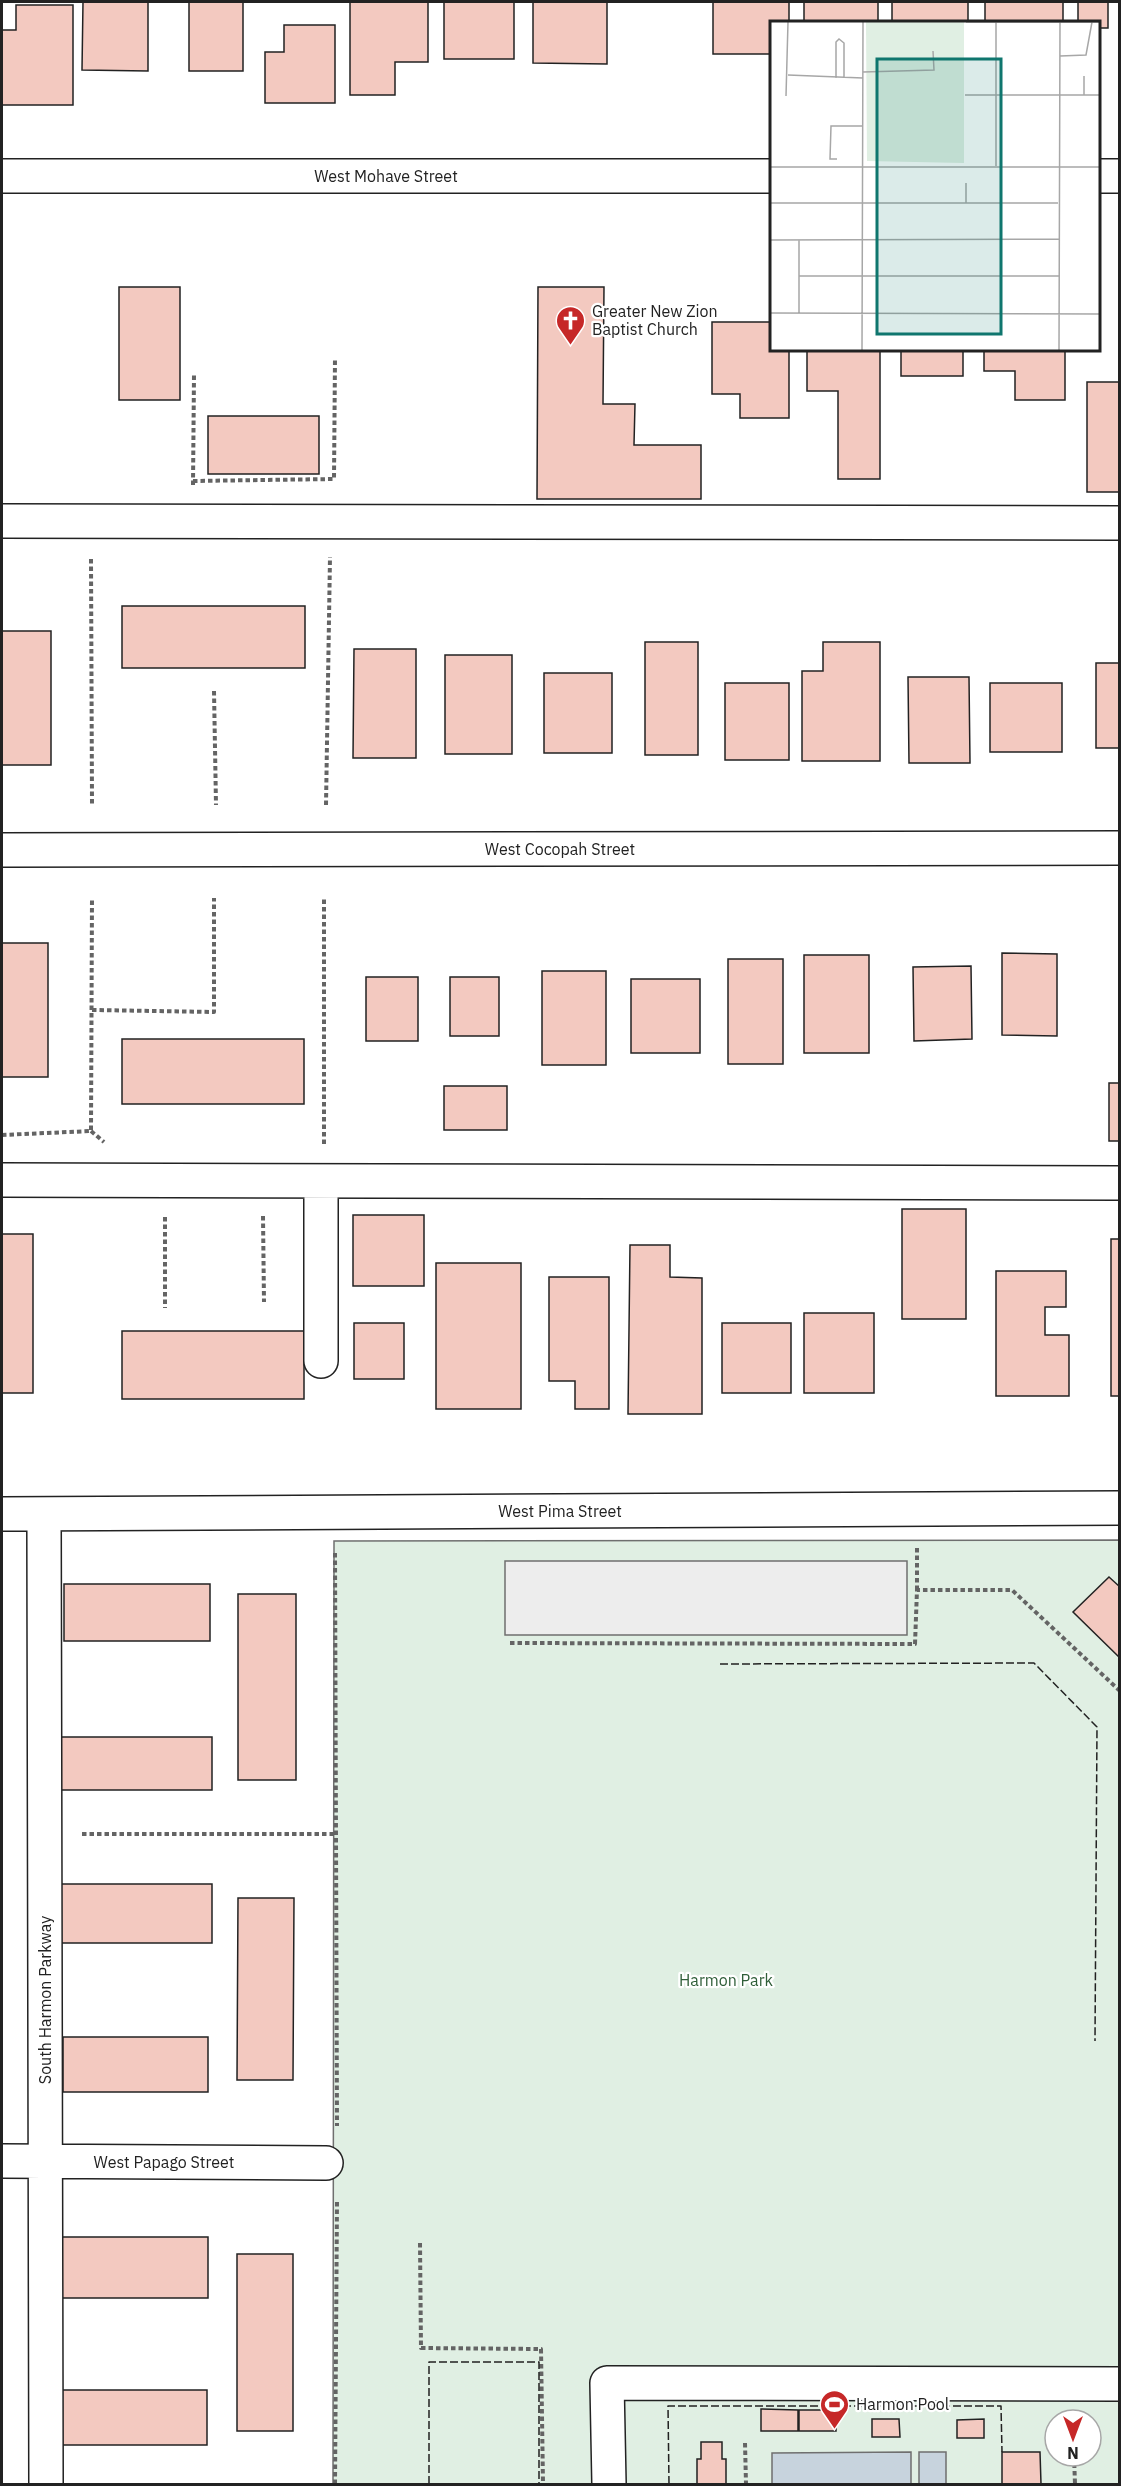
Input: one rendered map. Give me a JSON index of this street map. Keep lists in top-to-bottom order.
{
  "streets": {
    "street": [
      "West Mohave Street",
      "West Cocopah Street",
      "West Pima Street",
      "South Harmon Parkway",
      "West Papago Street"
    ]
  },
  "crossings": [
    ["West Pima Street", "South Harmon Parkway"],
    ["South Harmon Parkway", "West Papago Street"]
  ],
  "parks": ["Harmon Park"],
  "places": {
    "church": ["Greater New Zion Baptist Church"],
    "sports": ["Harmon Pool"]
  },
  "north": "bottom"
}
